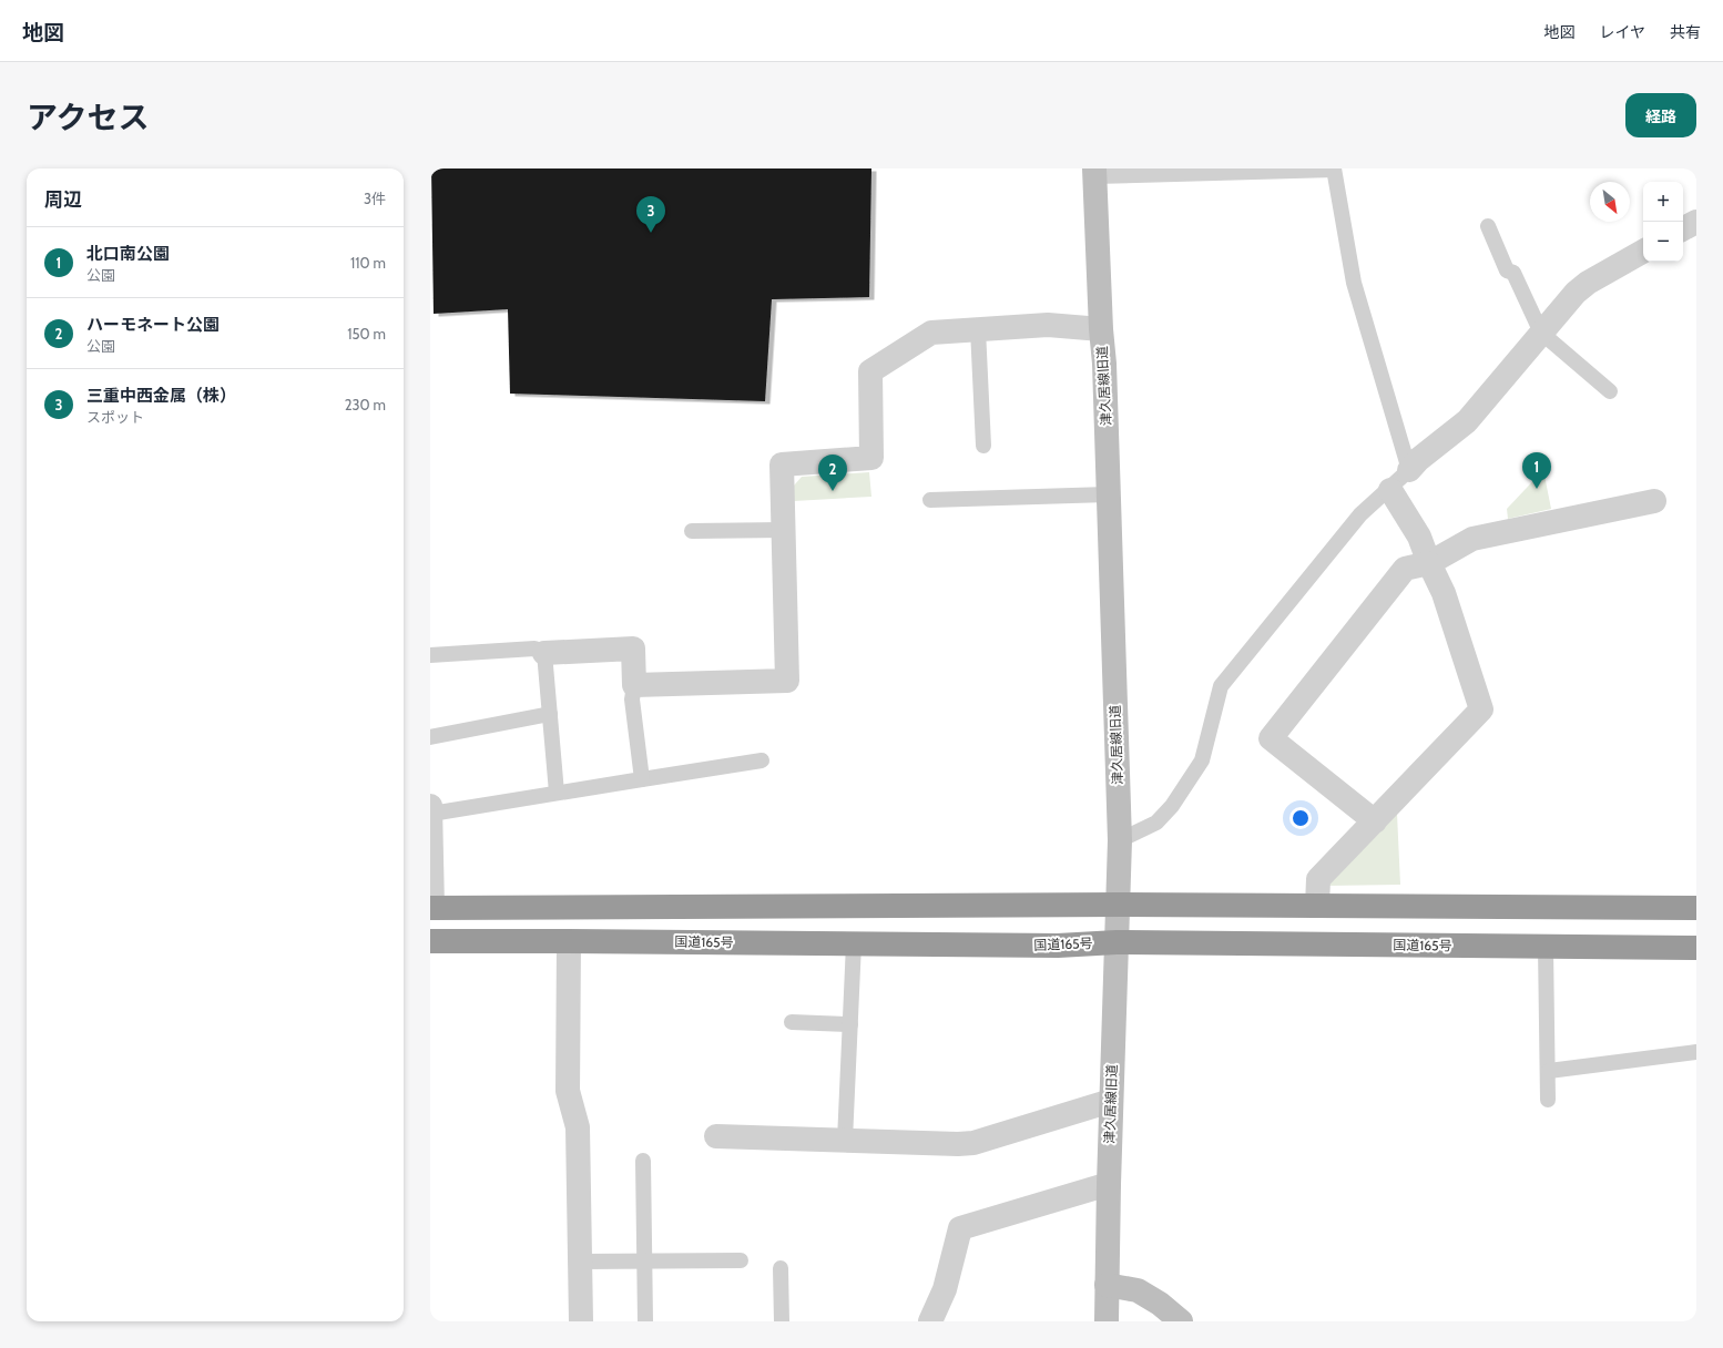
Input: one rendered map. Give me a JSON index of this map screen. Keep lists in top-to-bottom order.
{
  "streets": {
    "highway": ["国道165号"],
    "street": ["津久居線旧道"]
  },
  "crossings": [
    ["津久居線旧道", "国道165号"]
  ],
  "north": "bottom right",
  "page": {
    "header": "地図",
    "nav": ["地図", "レイヤ", "共有"],
    "title": "アクセス",
    "buttons": "経路",
    "heading": ["周辺", "3件"],
    "map_buttons": ["+", "−"],
    "pins": ["3", "1", "2"],
    "list": [
      {
        "mark": "1",
        "name": "北口南公園",
        "note": "公園",
        "value": "110 m"
      },
      {
        "mark": "2",
        "name": "ハーモネート公園",
        "note": "公園",
        "value": "150 m"
      },
      {
        "mark": "3",
        "name": "三重中西金属（株）",
        "note": "スポット",
        "value": "230 m"
      }
    ]
  }
}
